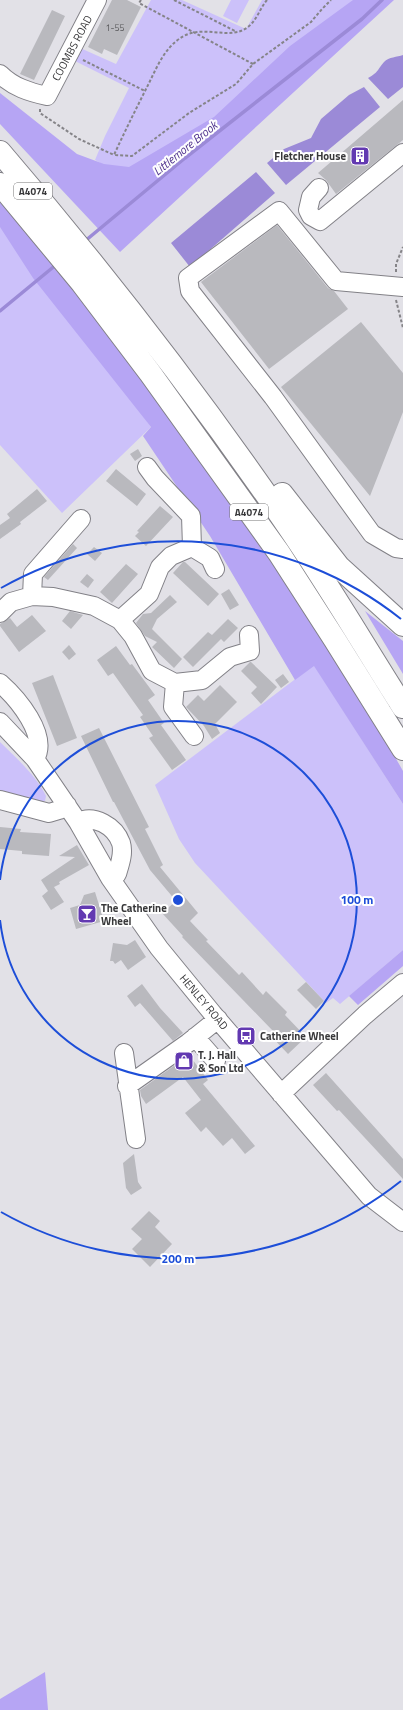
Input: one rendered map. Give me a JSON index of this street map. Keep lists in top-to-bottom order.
{
  "streets": {
    "main road": ["A4074"],
    "street": ["COOMBS ROAD", "HENLEY ROAD"]
  },
  "water": ["Littlemore Brook"],
  "places": {
    "building": ["Fletcher House"],
    "bar": ["The Catherine Wheel"],
    "bus stop": ["Catherine Wheel"],
    "shop": ["T. J. Hall & Son Ltd"]
  },
  "house_numbers": ["1-55"],
  "rings": ["100 m", "200 m"]
}
